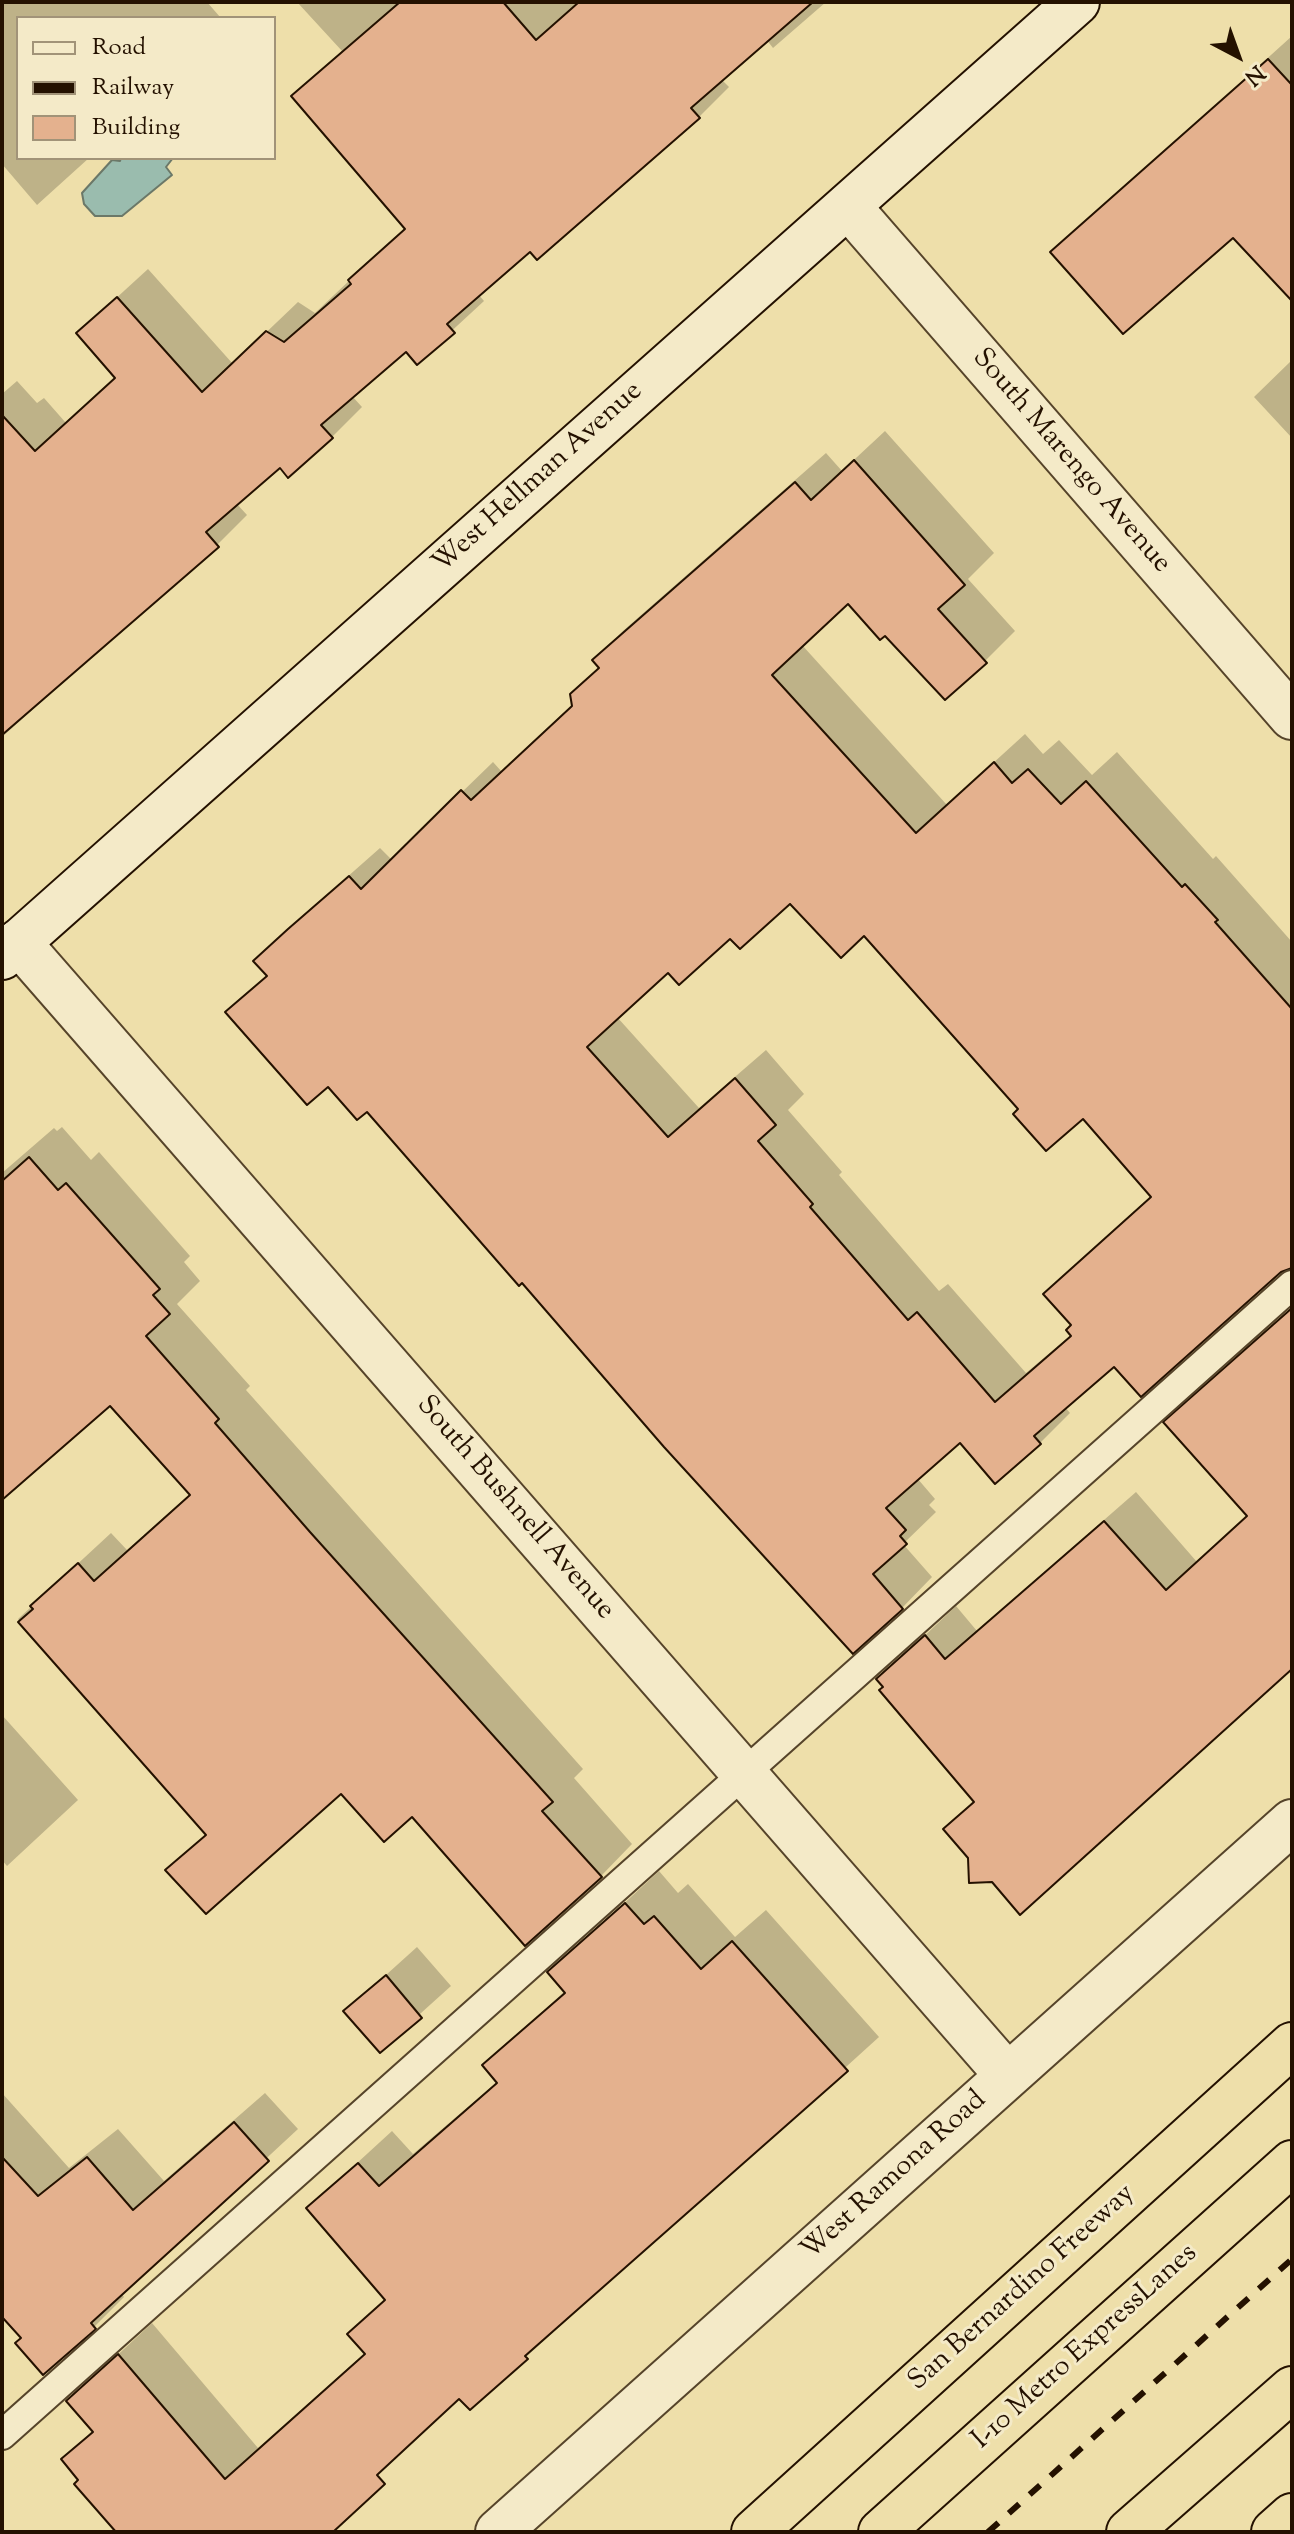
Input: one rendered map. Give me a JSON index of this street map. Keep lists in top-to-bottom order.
{
  "streets": {
    "highway": ["San Bernardino Freeway", "I-10 Metro ExpressLanes"],
    "street": [
      "South Marengo Avenue",
      "West Hellman Avenue",
      "South Bushnell Avenue",
      "West Ramona Road"
    ]
  },
  "crossings": [
    ["South Marengo Avenue", "West Hellman Avenue"],
    ["West Hellman Avenue", "South Bushnell Avenue"],
    ["South Bushnell Avenue", "West Ramona Road"]
  ],
  "legend": ["Road", "Railway", "Building"],
  "north": "bottom right"
}
